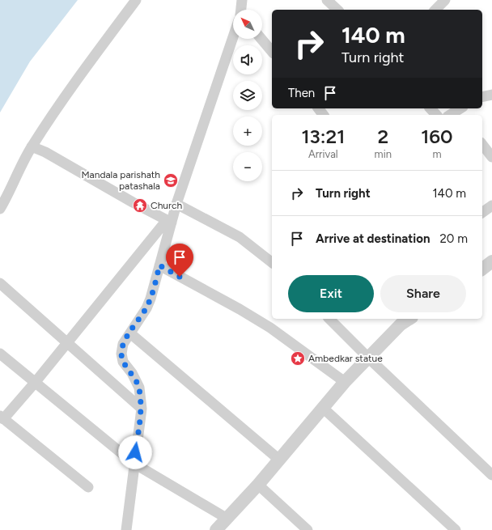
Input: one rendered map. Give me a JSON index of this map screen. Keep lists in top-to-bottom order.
{
  "places": {
    "school or university": ["Mandala parishath patashala"],
    "temple": ["Church"],
    "place": ["Ambedkar statue"]
  },
  "north": "top left",
  "page": {
    "map_buttons": ["+", "−"],
    "turn": ["140 m", "Turn right"],
    "then": "Then",
    "eta": [
      "13:21",
      "Arrival",
      "2",
      "min",
      "160",
      "m"
    ],
    "list": [
      {
        "name": "Turn right",
        "value": "140 m"
      },
      {
        "name": "Arrive at destination",
        "value": "20 m"
      }
    ],
    "buttons": ["Exit", "Share"]
  }
}
